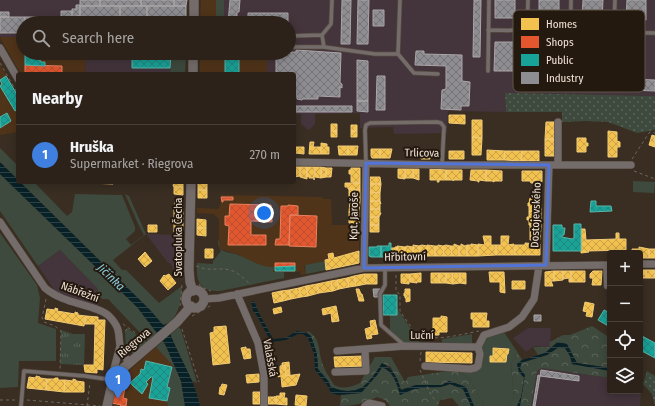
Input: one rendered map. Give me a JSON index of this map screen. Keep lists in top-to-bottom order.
{
  "streets": {
    "street": [
      "Trlicova",
      "Dostojevského",
      "Kpt. Jaroše",
      "Svatopluka Čecha",
      "Hřbitovní",
      "Nábřežní",
      "Luční",
      "Riegrova",
      "Valašská"
    ]
  },
  "crossings": [
    ["Trlicova", "Dostojevského"],
    ["Trlicova", "Kpt. Jaroše"],
    ["Dostojevského", "Hřbitovní"],
    ["Kpt. Jaroše", "Hřbitovní"],
    ["Svatopluka Čecha", "Hřbitovní"],
    ["Svatopluka Čecha", "Riegrova"],
    ["Hřbitovní", "Riegrova"],
    ["Hřbitovní", "Valašská"],
    ["Nábřežní", "Riegrova"]
  ],
  "water": ["Jičínka"],
  "legend": [
    "Homes",
    "Shops",
    "Public",
    "Industry"
  ],
  "page": {
    "search": "Search here",
    "heading": "Nearby",
    "list": [
      {
        "mark": "1",
        "name": "Hruška",
        "note": "Supermarket · Riegrova",
        "value": "270 m"
      }
    ],
    "map_buttons": ["+", "−"],
    "pins": "1"
  }
}
